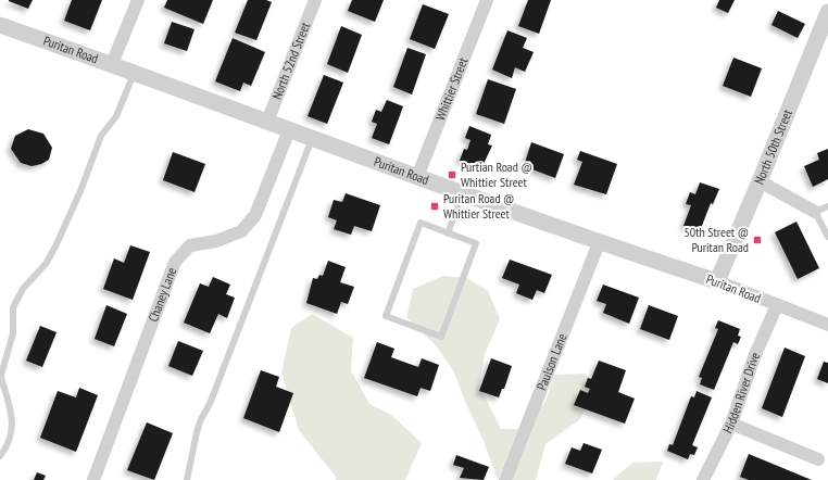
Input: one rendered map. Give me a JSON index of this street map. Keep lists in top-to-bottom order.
{
  "streets": {
    "street": [
      "Puritan Road",
      "North 52nd Street",
      "Whittier Street",
      "North 50th Street",
      "Chaney Lane",
      "Paulson Lane",
      "Hidden River Drive"
    ]
  },
  "crossings": [
    ["Puritan Road", "North 52nd Street"],
    ["Puritan Road", "Whittier Street"],
    ["Puritan Road", "North 50th Street"],
    ["Puritan Road", "Chaney Lane"],
    ["Puritan Road", "Paulson Lane"],
    ["Puritan Road", "Hidden River Drive"]
  ],
  "places": {
    "transit": ["Purtian Road @ Whittier Street", "Puritan Road @ Whittier Street", "50th Street @ Puritan Road"]
  }
}
